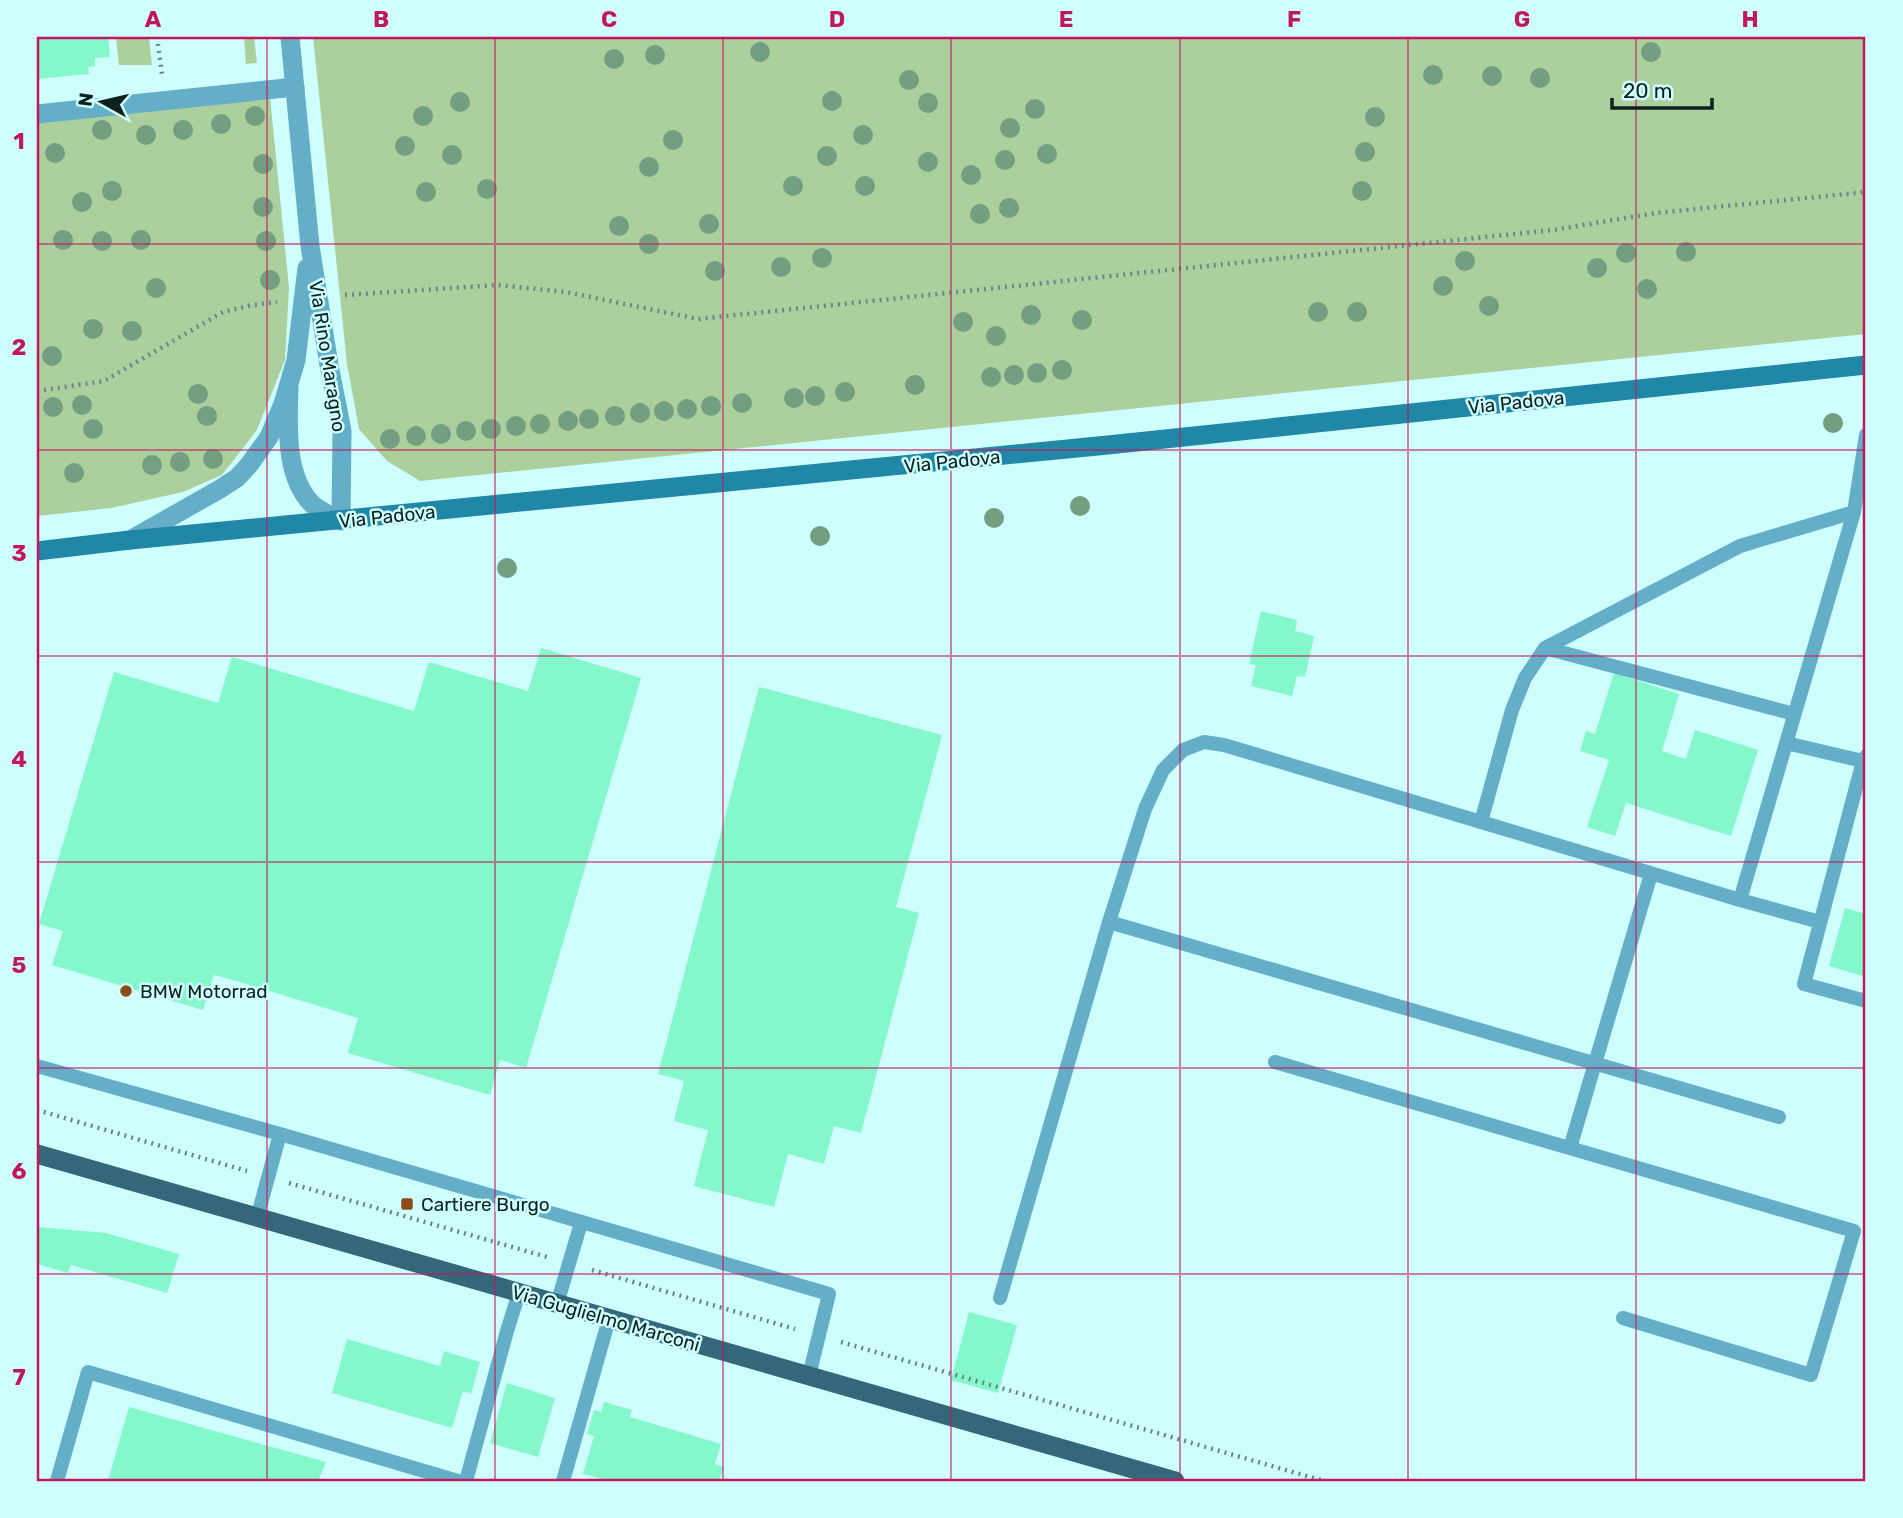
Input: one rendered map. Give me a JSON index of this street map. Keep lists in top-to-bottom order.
{
  "streets": {
    "main road": ["Via Padova", "Via Guglielmo Marconi"],
    "street": ["Via Rino Maragno"]
  },
  "crossings": [
    ["Via Rino Maragno", "Via Padova"]
  ],
  "places": {
    "other": ["BMW Motorrad"],
    "transit": ["Cartiere Burgo"]
  },
  "scale_bar": "20 m",
  "north": "left",
  "grid": {
    "columns": [
      "A",
      "B",
      "C",
      "D",
      "E",
      "F",
      "G",
      "H"
    ],
    "rows": [
      "1",
      "2",
      "3",
      "4",
      "5",
      "6",
      "7"
    ]
  }
}
